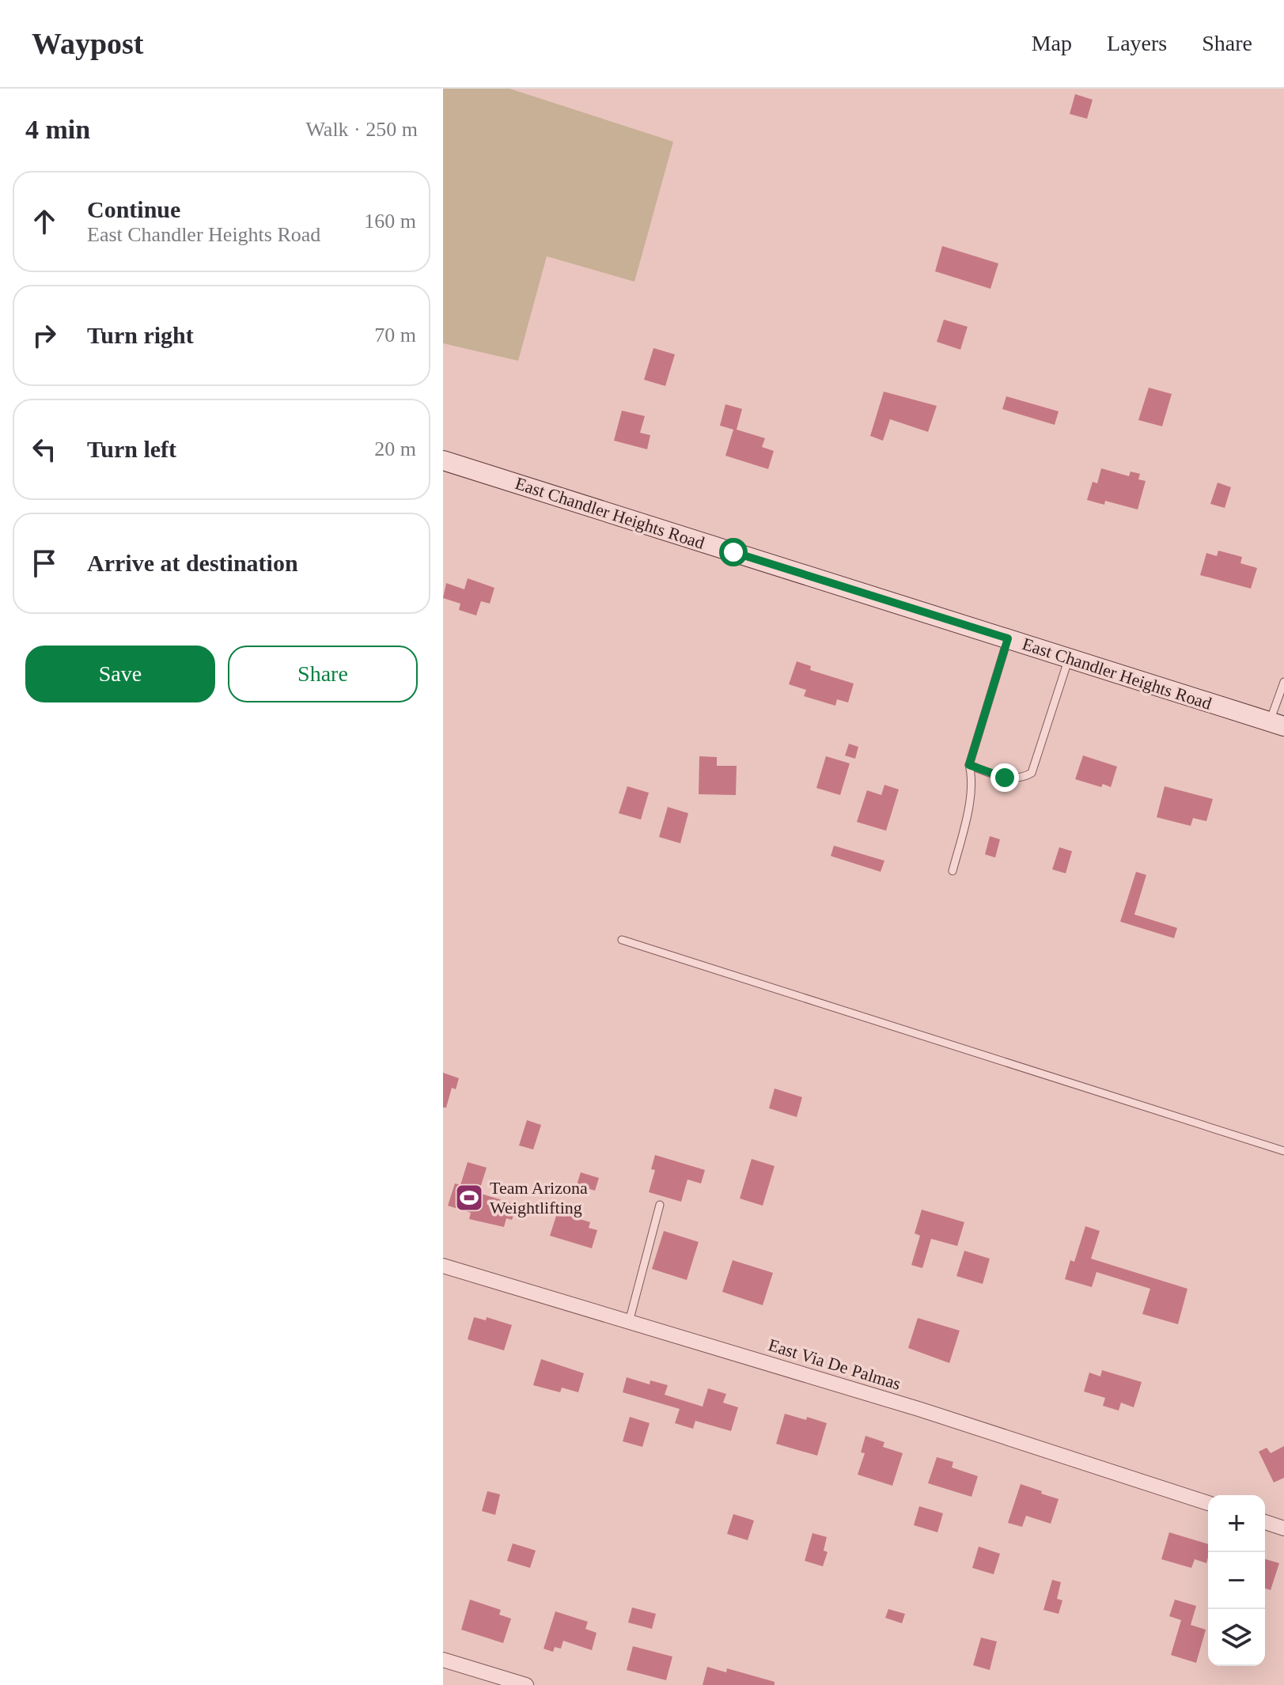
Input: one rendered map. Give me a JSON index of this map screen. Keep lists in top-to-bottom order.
{
  "streets": {
    "main road": ["East Chandler Heights Road"],
    "street": ["East Via De Palmas"]
  },
  "places": {
    "sports": ["Team Arizona Weightlifting"]
  },
  "page": {
    "header": "Waypost",
    "nav": ["Map", "Layers", "Share"],
    "heading": ["4 min", "Walk · 250 m"],
    "list": [
      ["Continue", "East Chandler Heights Road", "160 m"],
      ["Turn right", "70 m"],
      ["Turn left", "20 m"],
      "Arrive at destination"
    ],
    "buttons": ["Save", "Share"],
    "map_buttons": ["+", "−"]
  }
}
